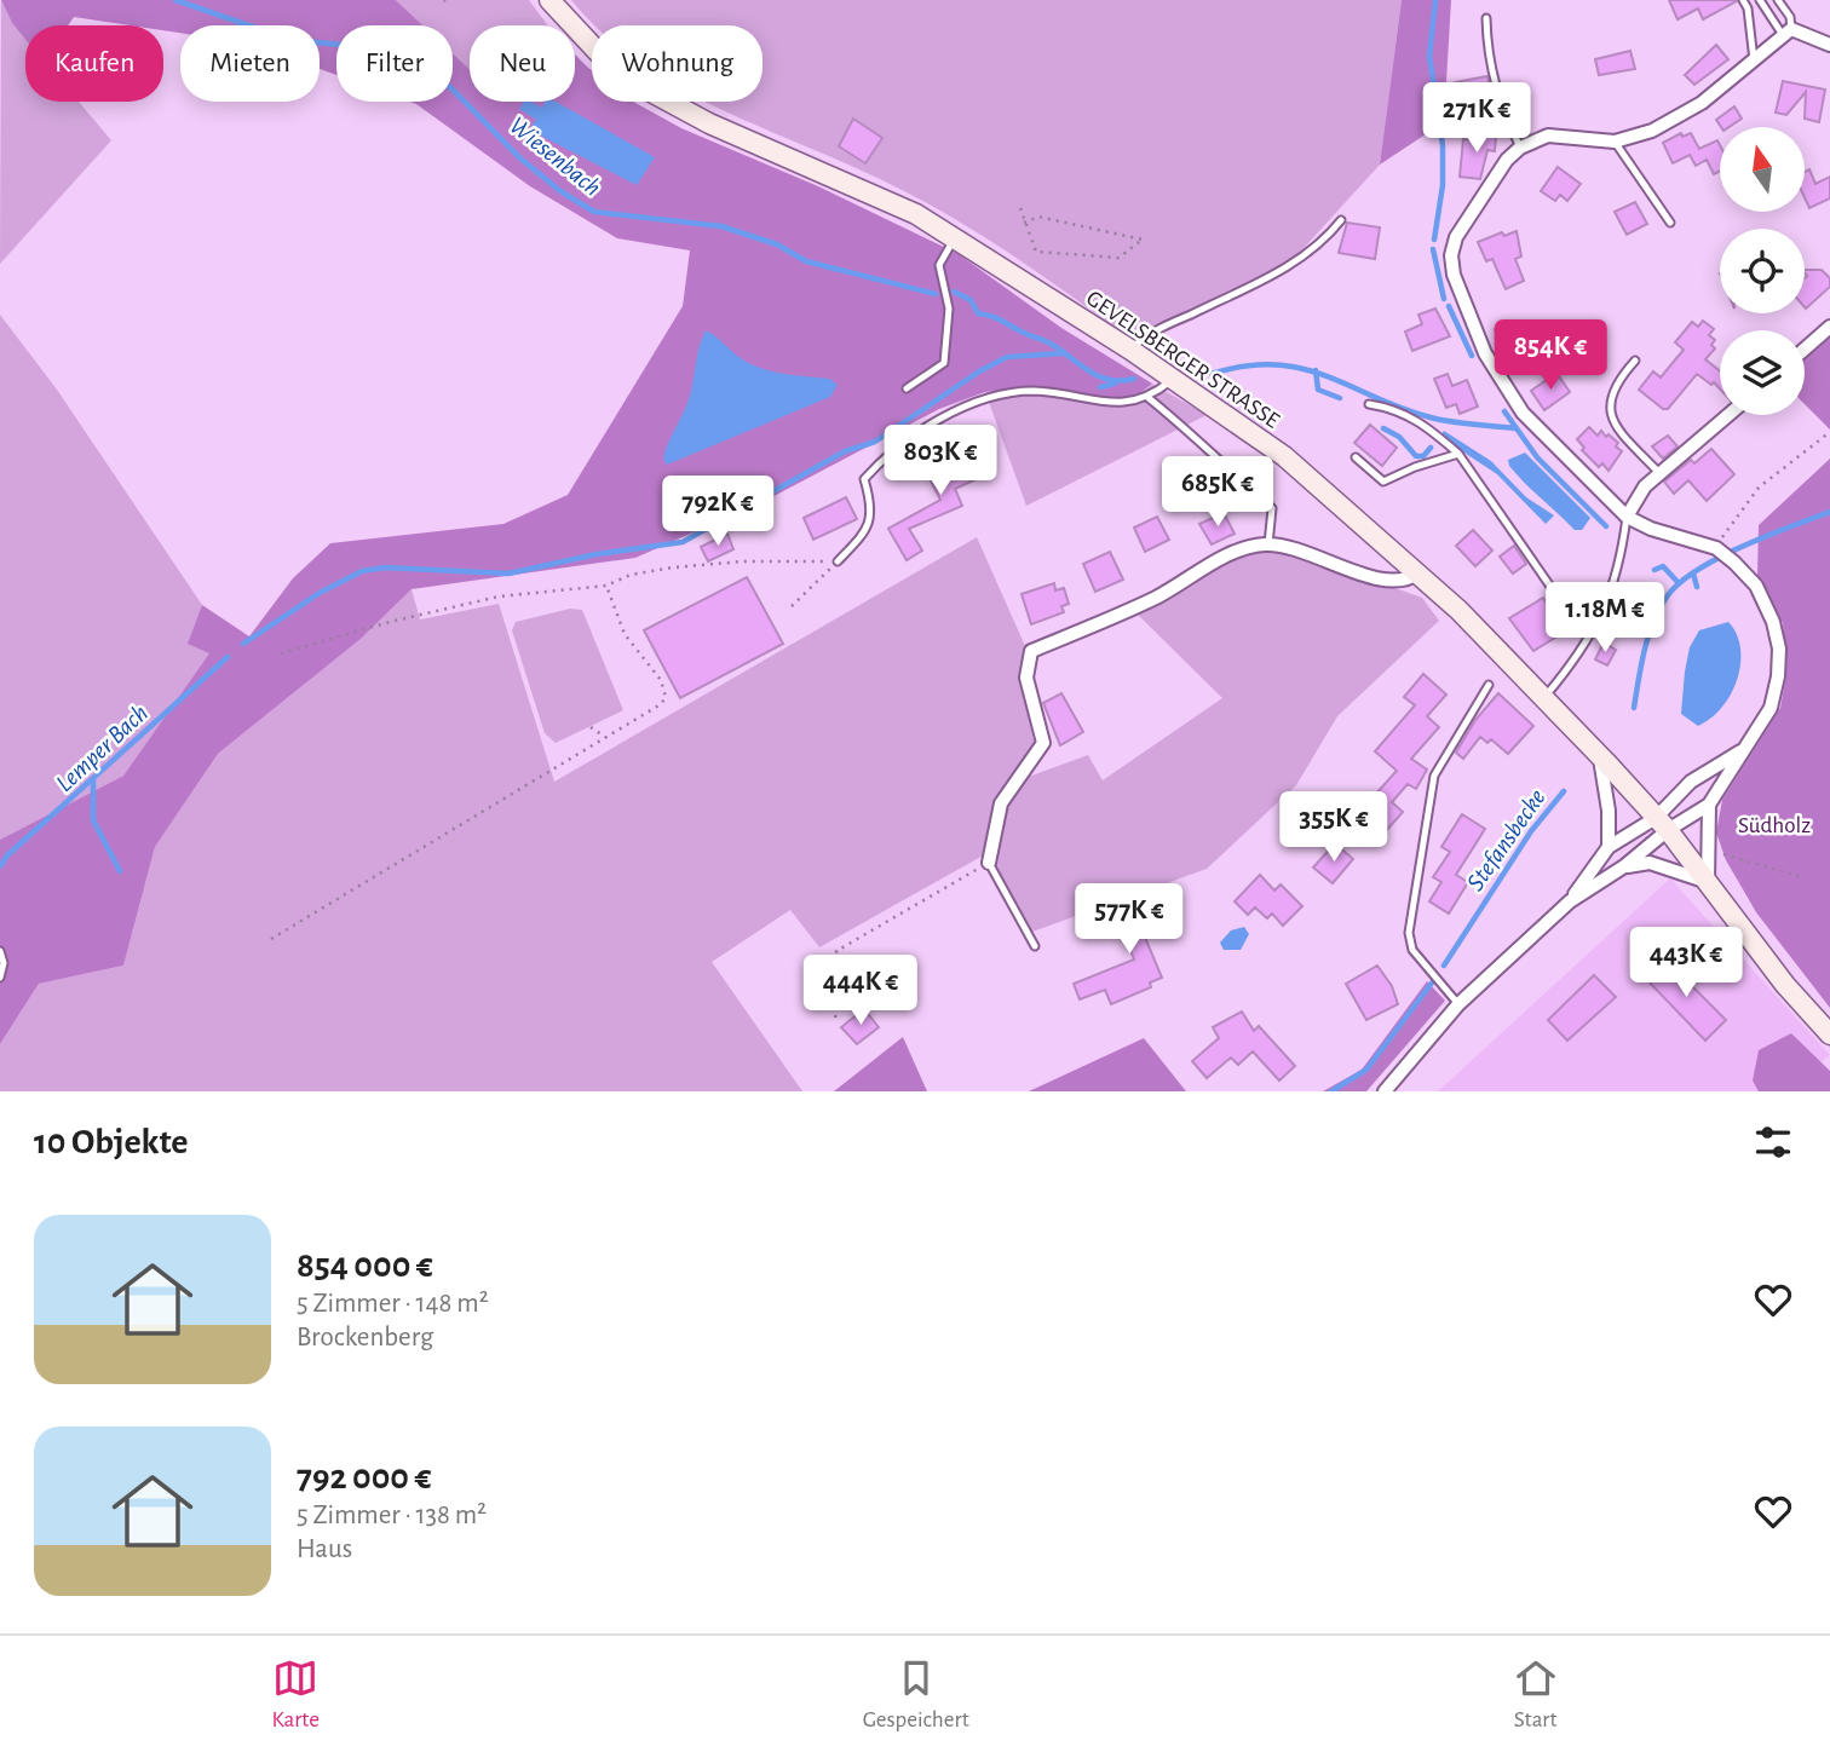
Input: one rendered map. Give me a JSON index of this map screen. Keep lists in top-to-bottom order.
{
  "streets": {
    "main road": ["GEVELSBERGER STRASSE"]
  },
  "water": ["Wiesenbach", "Lemper Bach", "Stefansbecke"],
  "parks": ["Südholz"],
  "north": "top",
  "page": {
    "chip": [
      "Kaufen",
      "Mieten",
      "Filter",
      "Neu",
      "Wohnung"
    ],
    "price": [
      "271K €",
      "854K €",
      "803K €",
      "685K €",
      "792K €",
      "1.18M €",
      "355K €",
      "577K €",
      "443K €",
      "444K €"
    ],
    "heading": "10 Objekte",
    "list": [
      {
        "name": "854 000 €",
        "note": "5 Zimmer · 148 m² · Brockenberg"
      },
      {
        "name": "792 000 €",
        "note": "5 Zimmer · 138 m² · Haus"
      }
    ],
    "tabs": ["Karte", "Gespeichert", "Start"]
  }
}
